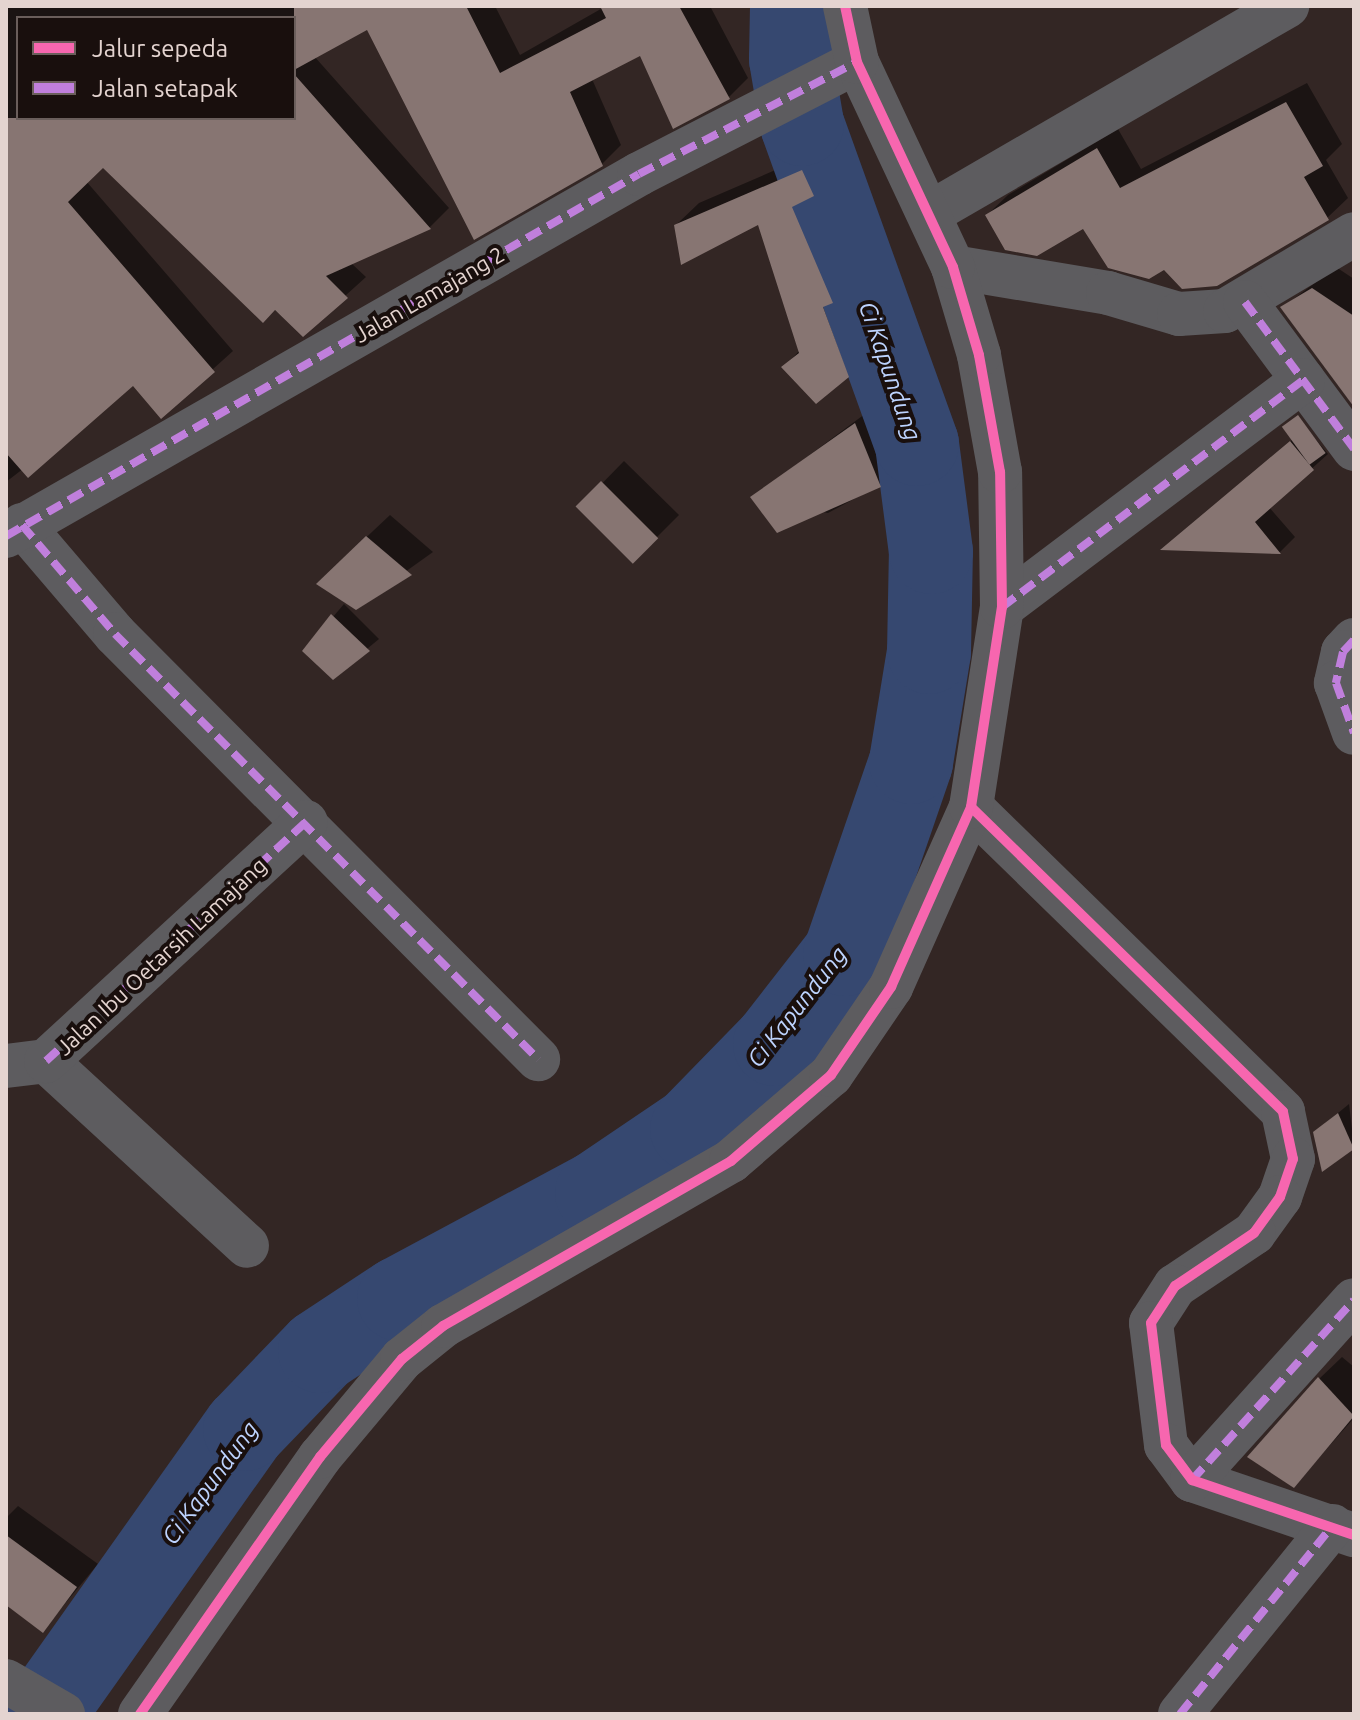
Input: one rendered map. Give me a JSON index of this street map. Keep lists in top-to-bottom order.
{
  "streets": {
    "street": ["Jalan Lamajang 2", "Jalan Ibu Oetarsih Lamajang"]
  },
  "water": ["Ci Kapundung"],
  "legend": ["Jalur sepeda", "Jalan setapak"]
}
